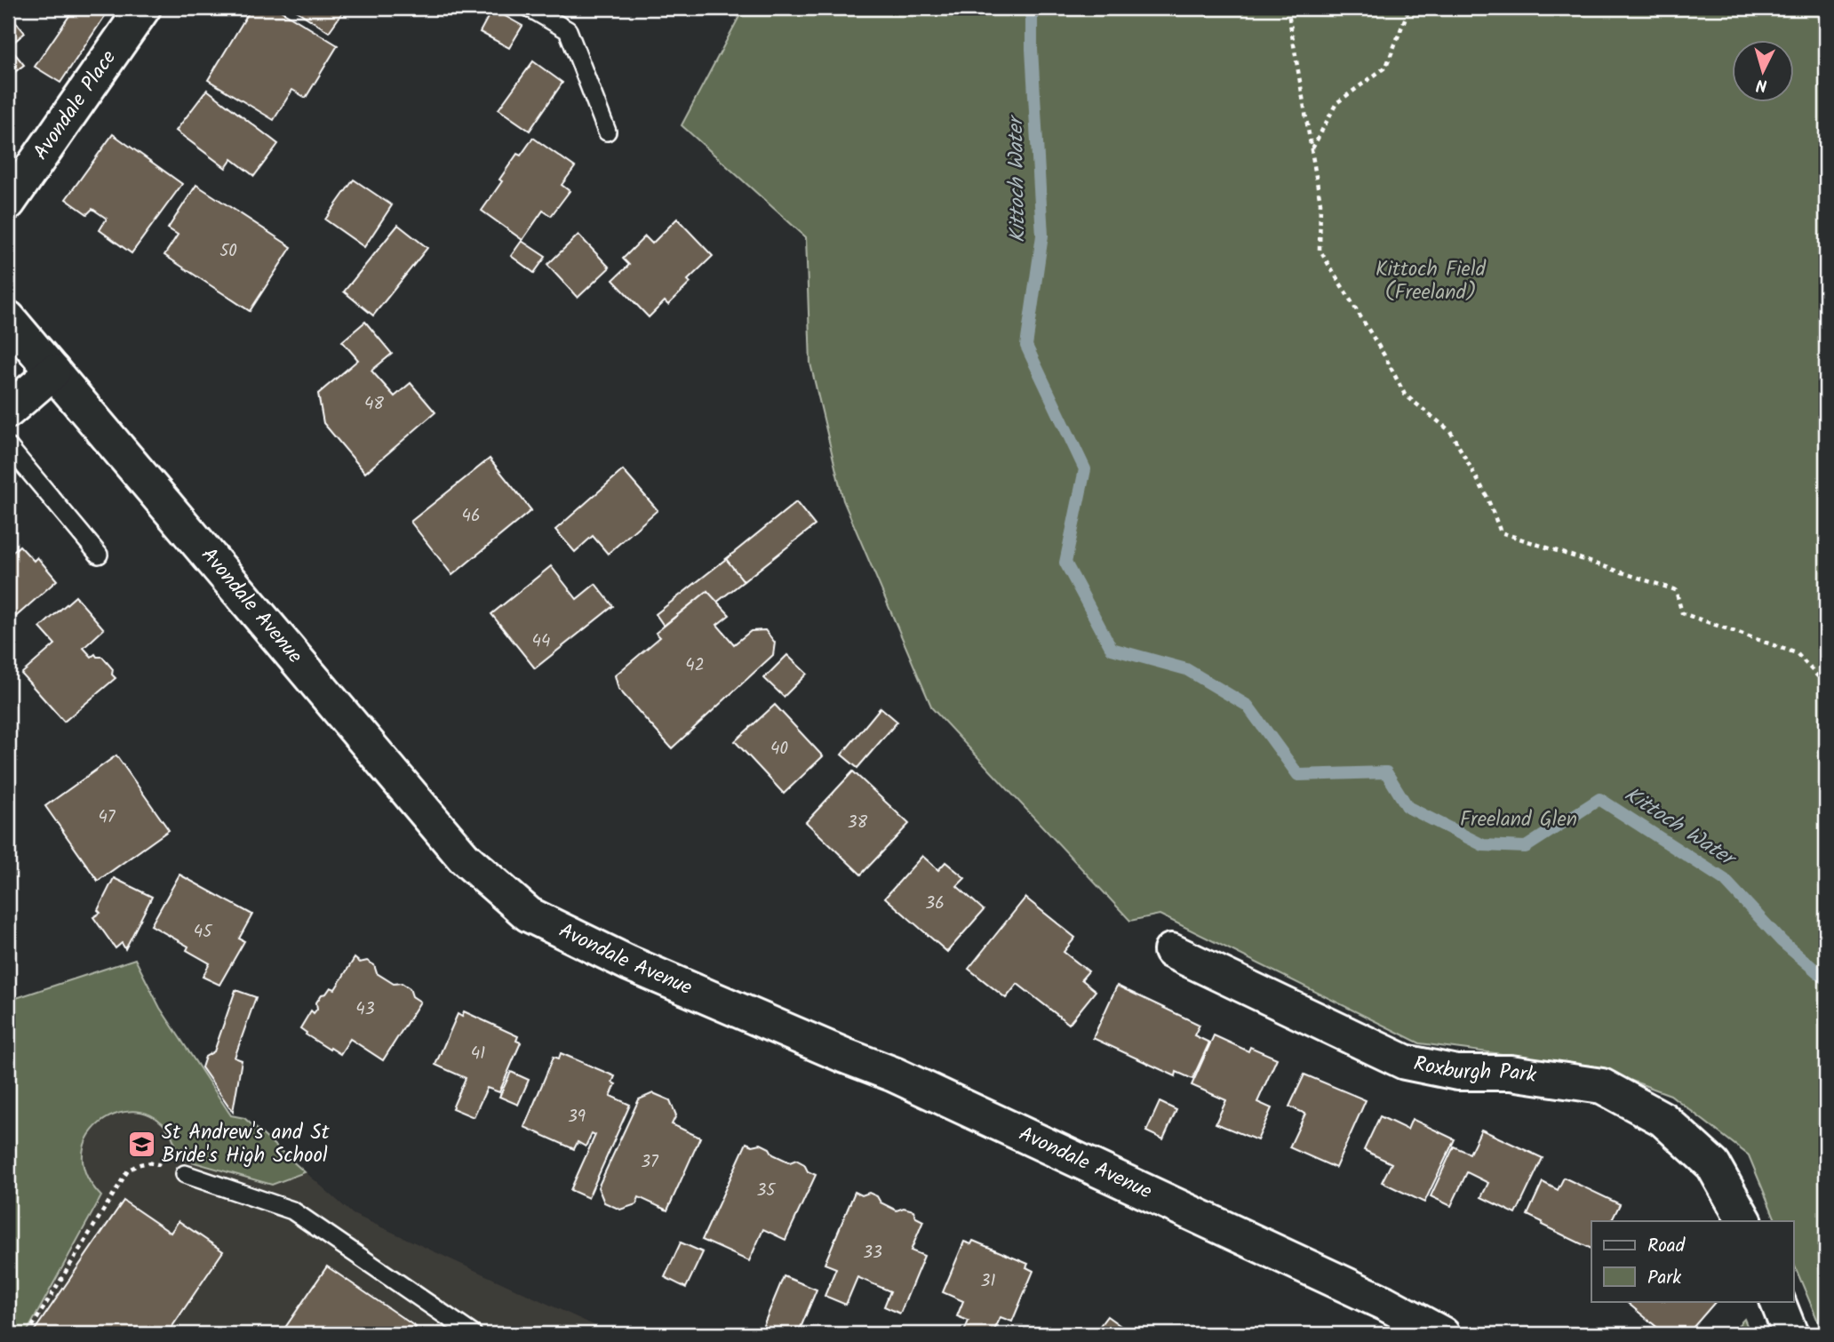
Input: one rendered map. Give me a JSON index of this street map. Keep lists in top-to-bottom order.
{
  "streets": {
    "street": ["Avondale Place", "Avondale Avenue", "Roxburgh Park"]
  },
  "water": ["Kittoch Water"],
  "parks": ["Kittoch Field (Freeland)", "Freeland Glen"],
  "places": {
    "school or university": ["St Andrew's and St Bride's High School"]
  },
  "house_numbers": [
    "50",
    "48",
    "46",
    "44",
    "42",
    "40",
    "47",
    "38",
    "36",
    "45",
    "43",
    "41",
    "39",
    "37",
    "35",
    "33",
    "31"
  ],
  "legend": ["Road", "Park"],
  "north": "bottom"
}
